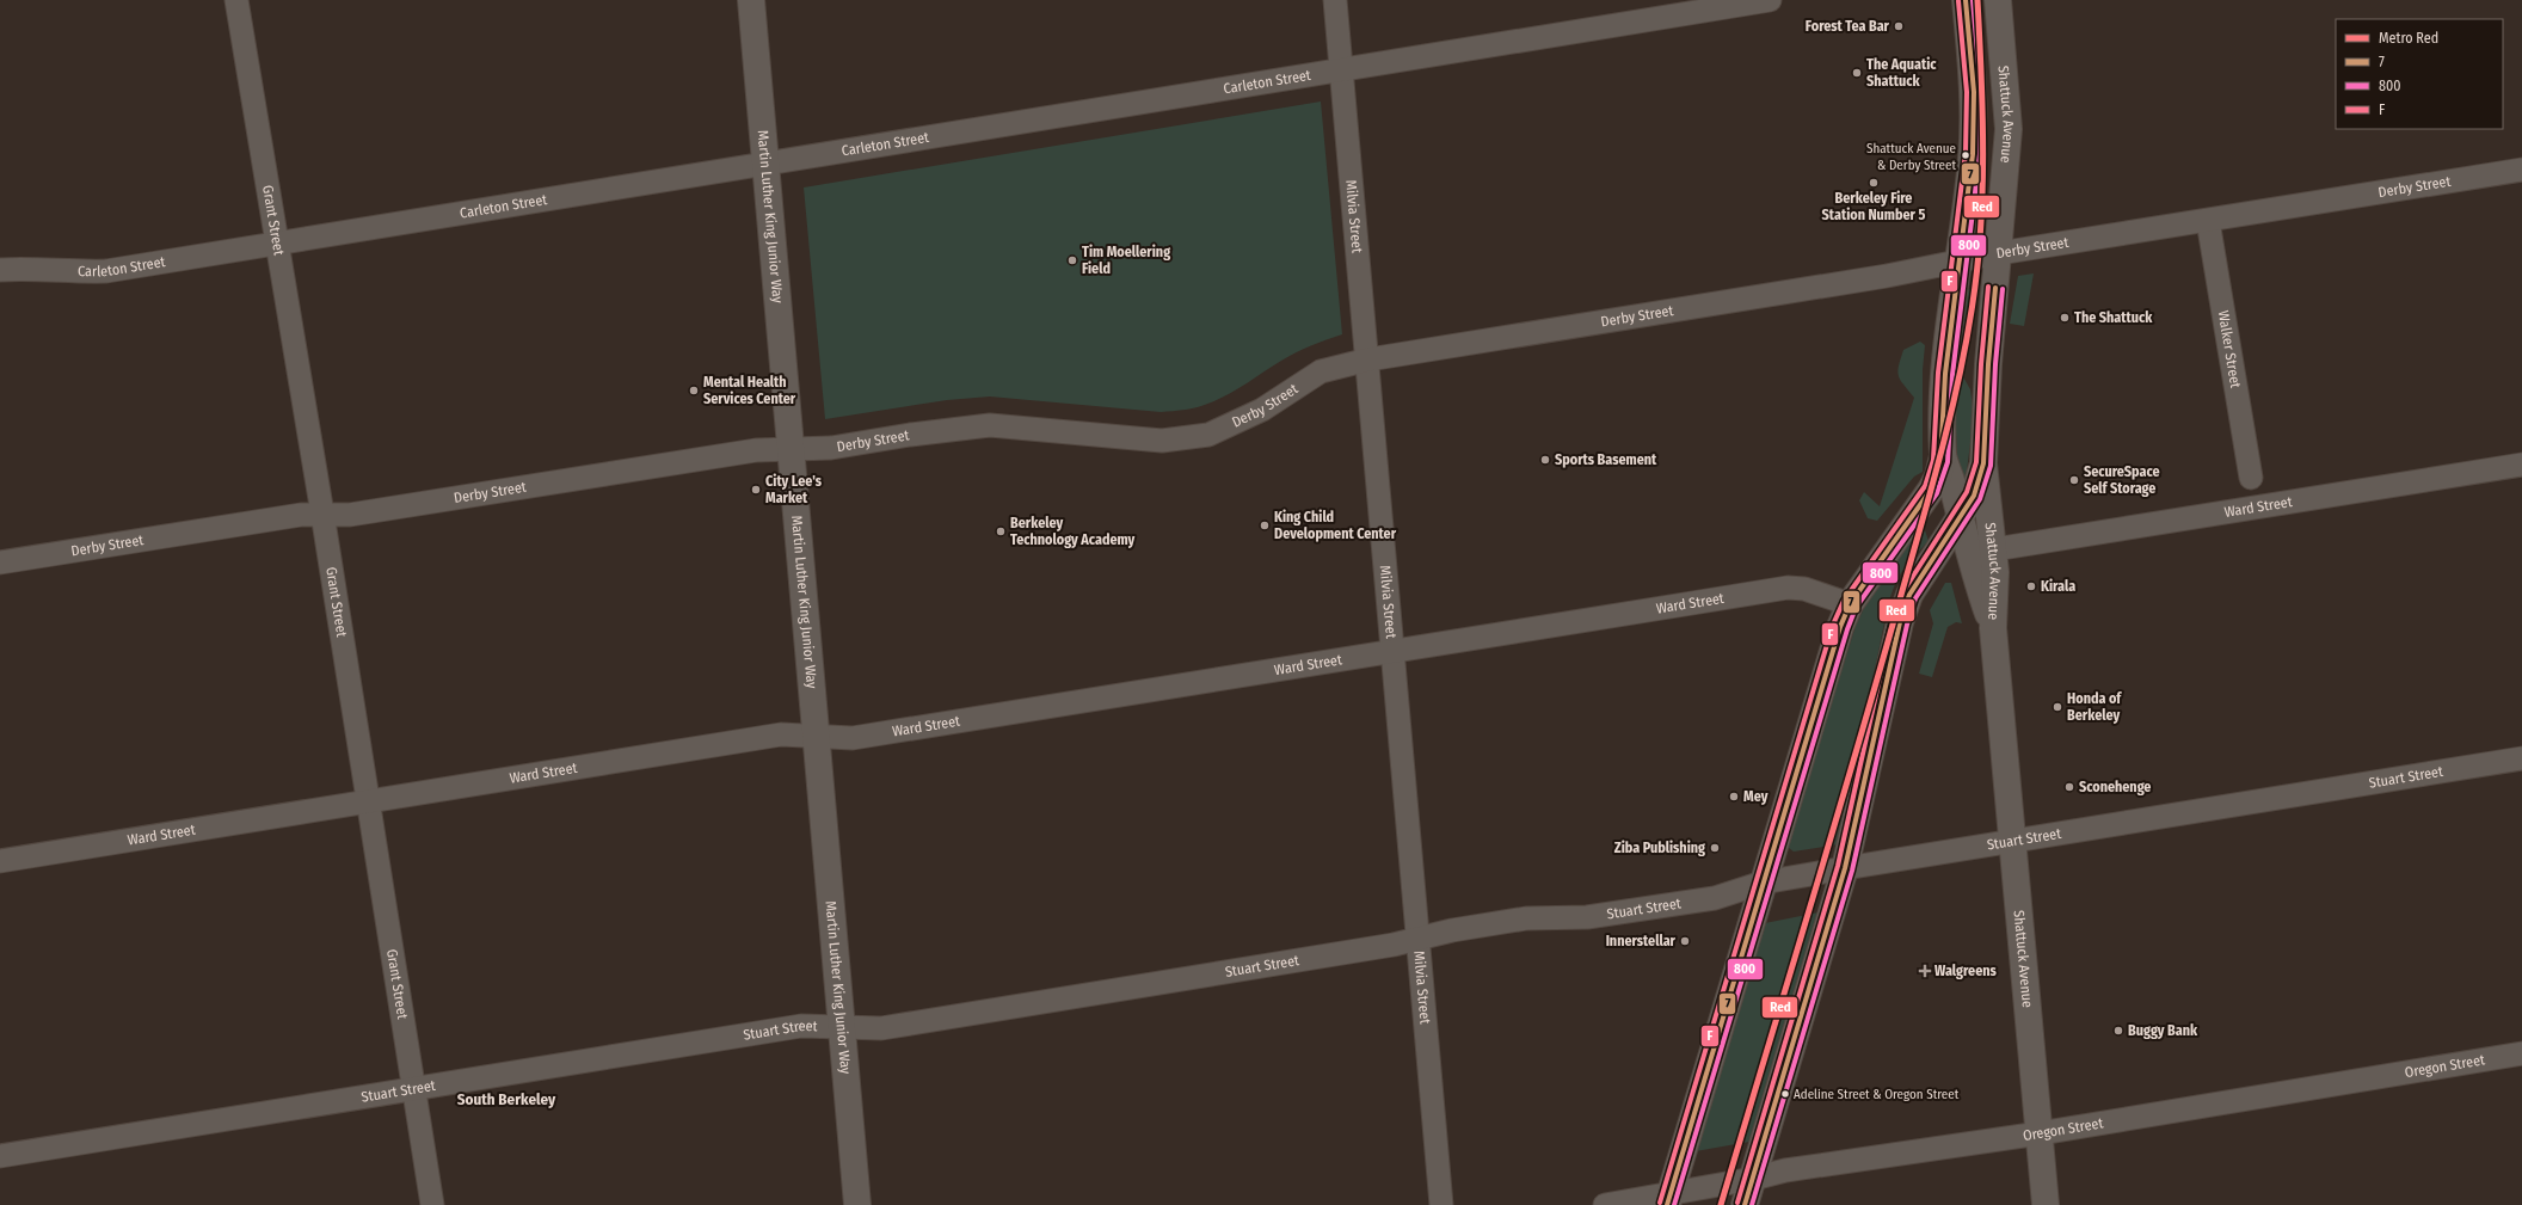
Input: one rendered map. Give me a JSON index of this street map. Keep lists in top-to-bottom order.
{
  "streets": {
    "main road": ["Shattuck Avenue", "Martin Luther King Junior Way"],
    "street": [
      "Carleton Street",
      "Derby Street",
      "Milvia Street",
      "Grant Street",
      "Walker Street",
      "Ward Street",
      "Stuart Street",
      "Oregon Street"
    ]
  },
  "crossings": [
    ["Carleton Street", "Martin Luther King Junior Way"],
    ["Carleton Street", "Milvia Street"],
    ["Carleton Street", "Grant Street"],
    ["Shattuck Avenue", "Derby Street"],
    ["Shattuck Avenue", "Ward Street"],
    ["Shattuck Avenue", "Stuart Street"],
    ["Shattuck Avenue", "Oregon Street"],
    ["Derby Street", "Martin Luther King Junior Way"],
    ["Derby Street", "Milvia Street"],
    ["Derby Street", "Grant Street"],
    ["Derby Street", "Walker Street"],
    ["Martin Luther King Junior Way", "Ward Street"],
    ["Martin Luther King Junior Way", "Stuart Street"],
    ["Milvia Street", "Ward Street"],
    ["Milvia Street", "Stuart Street"],
    ["Grant Street", "Ward Street"],
    ["Grant Street", "Stuart Street"]
  ],
  "districts": ["South Berkeley"],
  "places": {
    "other": [
      "Forest Tea Bar",
      "The Aquatic Shattuck",
      "Shattuck Avenue & Derby Street",
      "Berkeley Fire Station Number 5",
      "Tim Moellering Field",
      "The Shattuck",
      "Mental Health Services Center",
      "Sports Basement",
      "SecureSpace Self Storage",
      "City Lee's Market",
      "King Child Development Center",
      "Berkeley Technology Academy",
      "Kirala",
      "Honda of Berkeley",
      "Sconehenge",
      "Mey",
      "Ziba Publishing",
      "Innerstellar",
      "Buggy Bank",
      "Adeline Street & Oregon Street"
    ],
    "health": ["Walgreens"]
  },
  "lines": [
    "metro line Red",
    "transit line 7",
    "transit line 800",
    "transit line F"
  ],
  "legend": [
    "Metro Red",
    "7",
    "800",
    "F"
  ]
}
